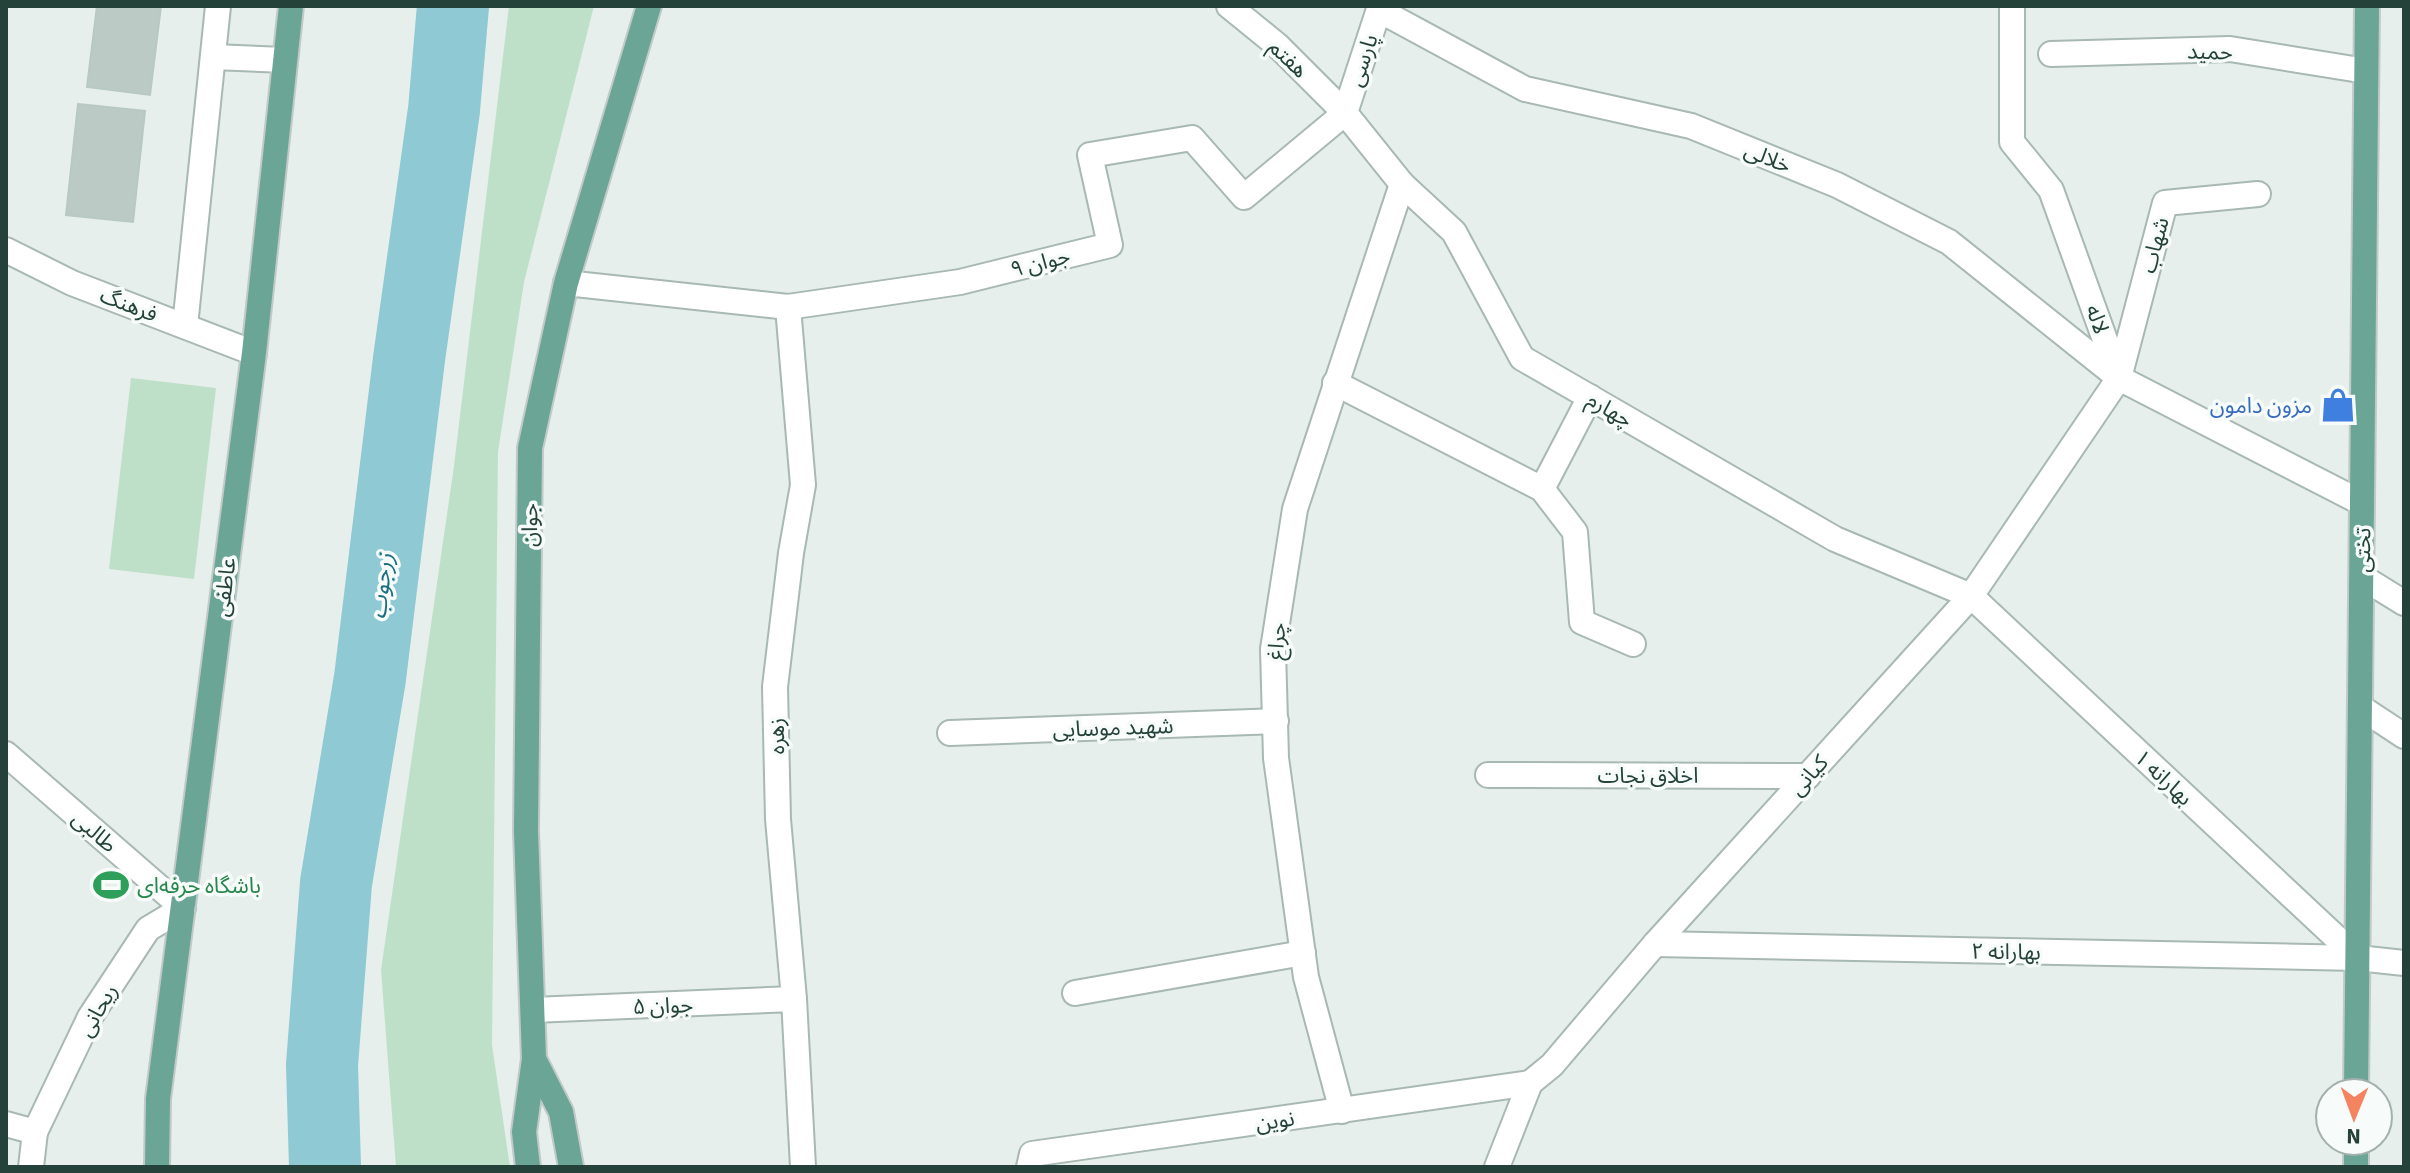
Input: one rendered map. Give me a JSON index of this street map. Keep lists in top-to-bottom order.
{
  "streets": {
    "main road": ["جوان", "تختی", "عاطفی"],
    "street": [
      "حمید",
      "هفتم",
      "پارسی",
      "خلالی",
      "شهاب",
      "جوان ۹",
      "فرهنگ",
      "لاله",
      "چهارم",
      "چراغ",
      "شهید موسایی",
      "زهره",
      "اخلاق نجات",
      "کیانی",
      "بهارانه ۱",
      "طالبی",
      "بهارانه ۲",
      "جوان ۵",
      "ریحانی",
      "نوین"
    ]
  },
  "crossings": [
    ["حمید", "تختی"],
    ["هفتم", "پارسی"],
    ["هفتم", "جوان ۹"],
    ["هفتم", "چهارم"],
    ["پارسی", "خلالی"],
    ["پارسی", "جوان ۹"],
    ["پارسی", "چهارم"],
    ["خلالی", "شهاب"],
    ["خلالی", "لاله"],
    ["خلالی", "کیانی"],
    ["شهاب", "لاله"],
    ["شهاب", "کیانی"],
    ["جوان ۹", "چهارم"],
    ["جوان ۹", "جوان"],
    ["جوان ۹", "زهره"],
    ["فرهنگ", "عاطفی"],
    ["لاله", "کیانی"],
    ["چهارم", "چراغ"],
    ["چهارم", "کیانی"],
    ["چهارم", "بهارانه ۱"],
    ["جوان", "جوان ۵"],
    ["تختی", "بهارانه ۱"],
    ["تختی", "بهارانه ۲"],
    ["عاطفی", "طالبی"],
    ["عاطفی", "ریحانی"],
    ["چراغ", "شهید موسایی"],
    ["چراغ", "نوین"],
    ["زهره", "جوان ۵"],
    ["اخلاق نجات", "کیانی"],
    ["کیانی", "بهارانه ۱"],
    ["کیانی", "بهارانه ۲"],
    ["کیانی", "نوین"],
    ["بهارانه ۱", "بهارانه ۲"],
    ["طالبی", "ریحانی"]
  ],
  "water": ["زرجوب"],
  "places": {
    "shop": ["مزون دامون"],
    "sports": ["باشگاه حرفه‌ای"]
  },
  "north": "bottom"
}
